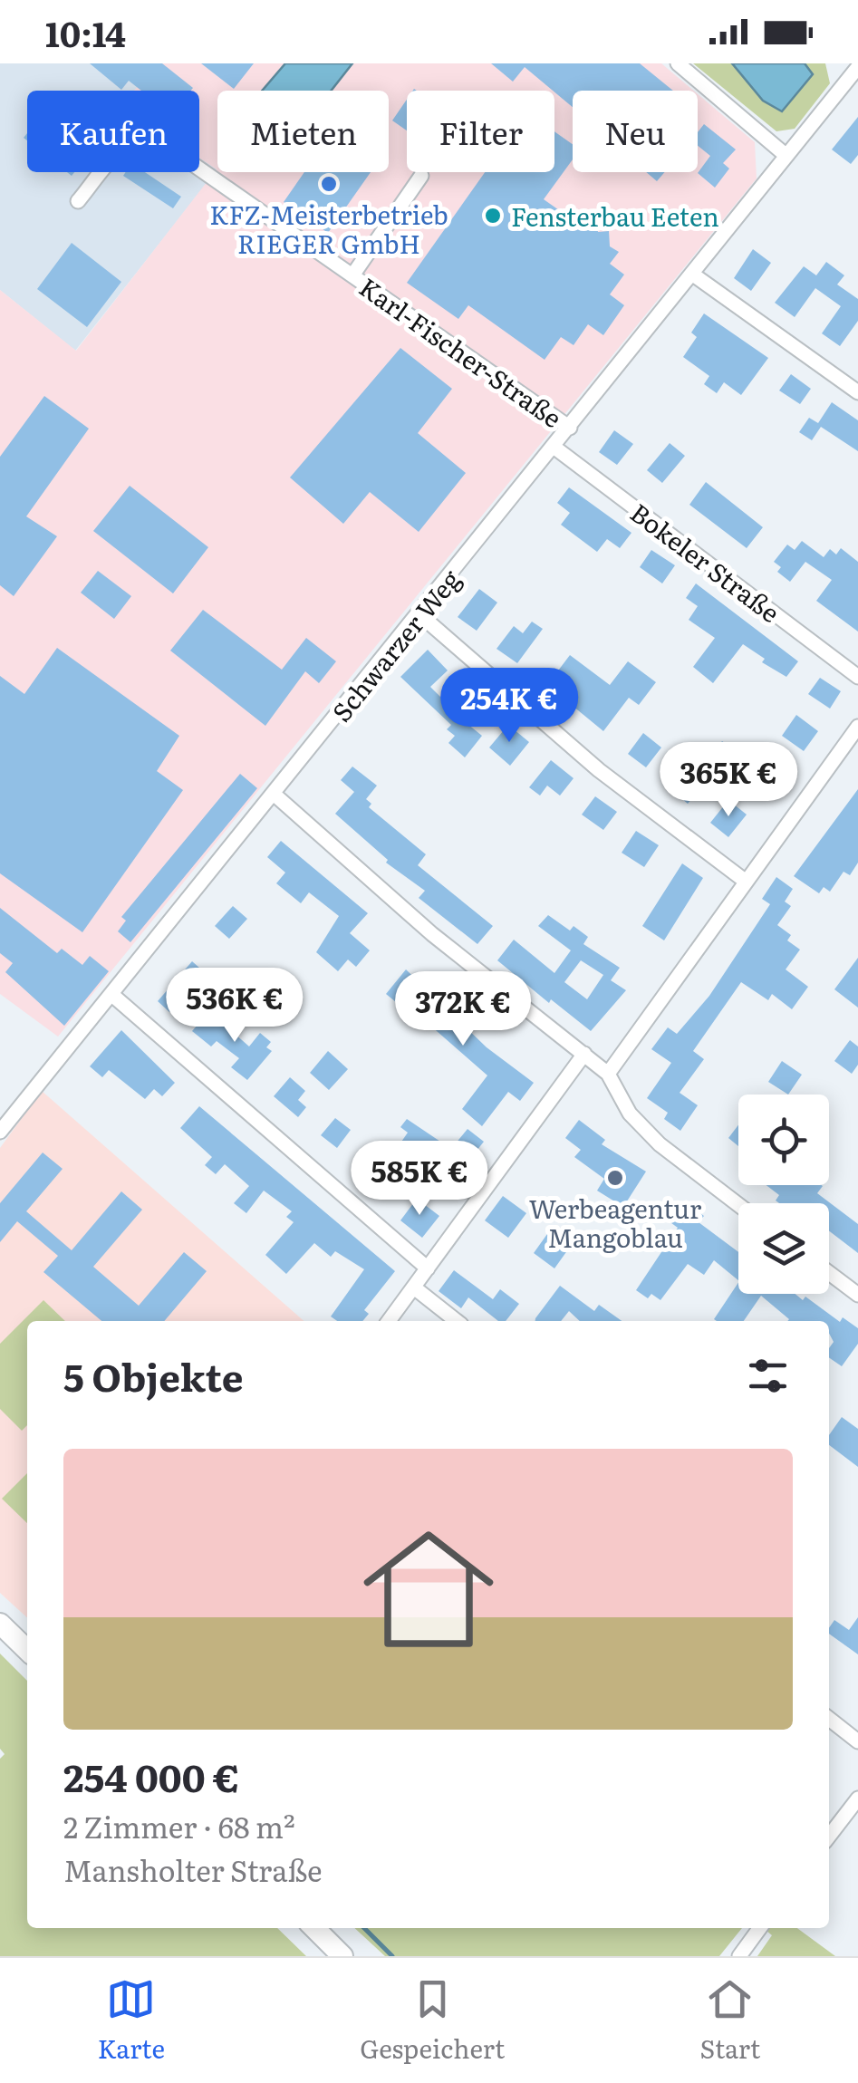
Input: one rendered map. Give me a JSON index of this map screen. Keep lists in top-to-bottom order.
{
  "streets": {
    "street": ["Karl-Fischer-Straße", "Bokeler Straße", "Schwarzer Weg"]
  },
  "crossings": [
    ["Karl-Fischer-Straße", "Schwarzer Weg"],
    ["Bokeler Straße", "Schwarzer Weg"]
  ],
  "places": ["KFZ-Meisterbetrieb RIEGER GmbH", "Fensterbau Eeten", "Werbeagentur Mangoblau"],
  "page": {
    "status": "10:14",
    "chip": [
      "Kaufen",
      "Mieten",
      "Filter",
      "Neu"
    ],
    "price": [
      "254K €",
      "365K €",
      "536K €",
      "372K €",
      "585K €"
    ],
    "heading": "5 Objekte",
    "list": [
      {
        "name": "254 000 €",
        "note": "2 Zimmer · 68 m² · Mansholter Straße"
      }
    ],
    "tabs": ["Karte", "Gespeichert", "Start"]
  }
}
